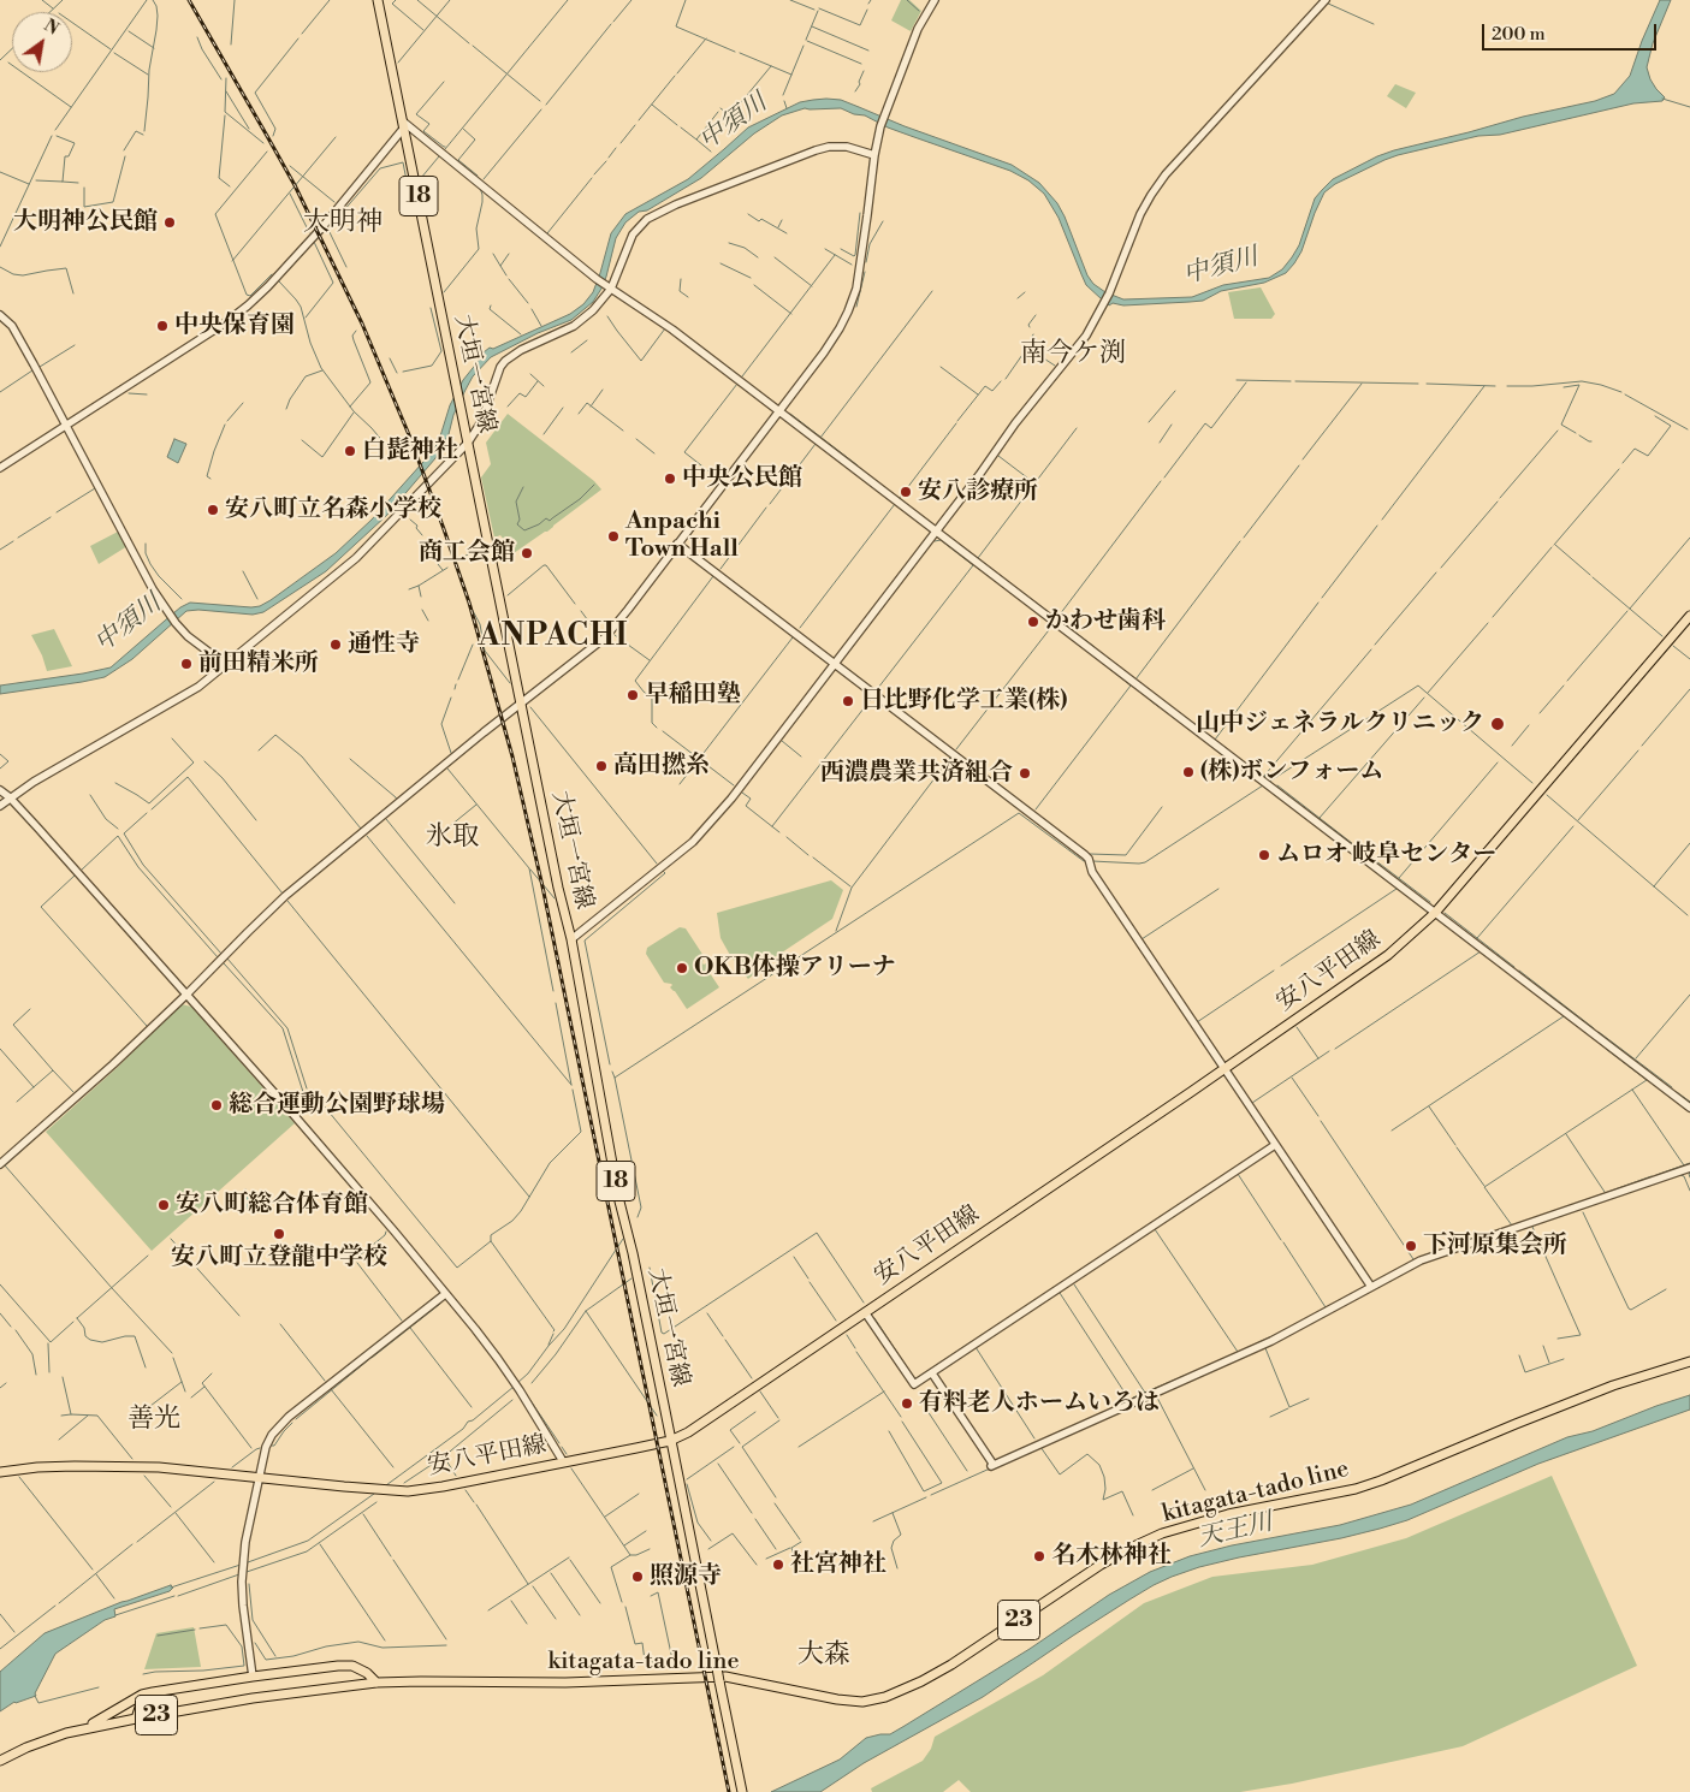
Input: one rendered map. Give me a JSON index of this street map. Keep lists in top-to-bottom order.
{
  "streets": {
    "main road": [
      "18",
      "大垣一宮線",
      "安八平田線",
      "kitagata-tado line",
      "23"
    ]
  },
  "crossings": [
    ["大垣一宮線", "安八平田線"]
  ],
  "districts": [
    "大明神",
    "南今ケ渕",
    "ANPACHI",
    "氷取",
    "善光",
    "大森"
  ],
  "water": ["中須川", "天王川"],
  "places": [
    "大明神公民館",
    "中央保育園",
    "白髭神社",
    "中央公民館",
    "安八診療所",
    "安八町立名森小学校",
    "Anpachi Town Hall",
    "商工会館",
    "かわせ歯科",
    "通性寺",
    "前田精米所",
    "早稲田塾",
    "日比野化学工業(株)",
    "山中ジェネラルクリニック",
    "高田撚糸",
    "(株)ボンフォーム",
    "西濃農業共済組合",
    "ムロオ 岐阜センター",
    "OKB体操アリーナ",
    "総合運動公園野球場",
    "安八町総合体育館",
    "安八町立登龍中学校",
    "下河原集会所",
    "有料老人ホームいろは",
    "名木林神社",
    "社宮神社",
    "照源寺"
  ],
  "scale_bar": "200 m",
  "north": "top right"
}
